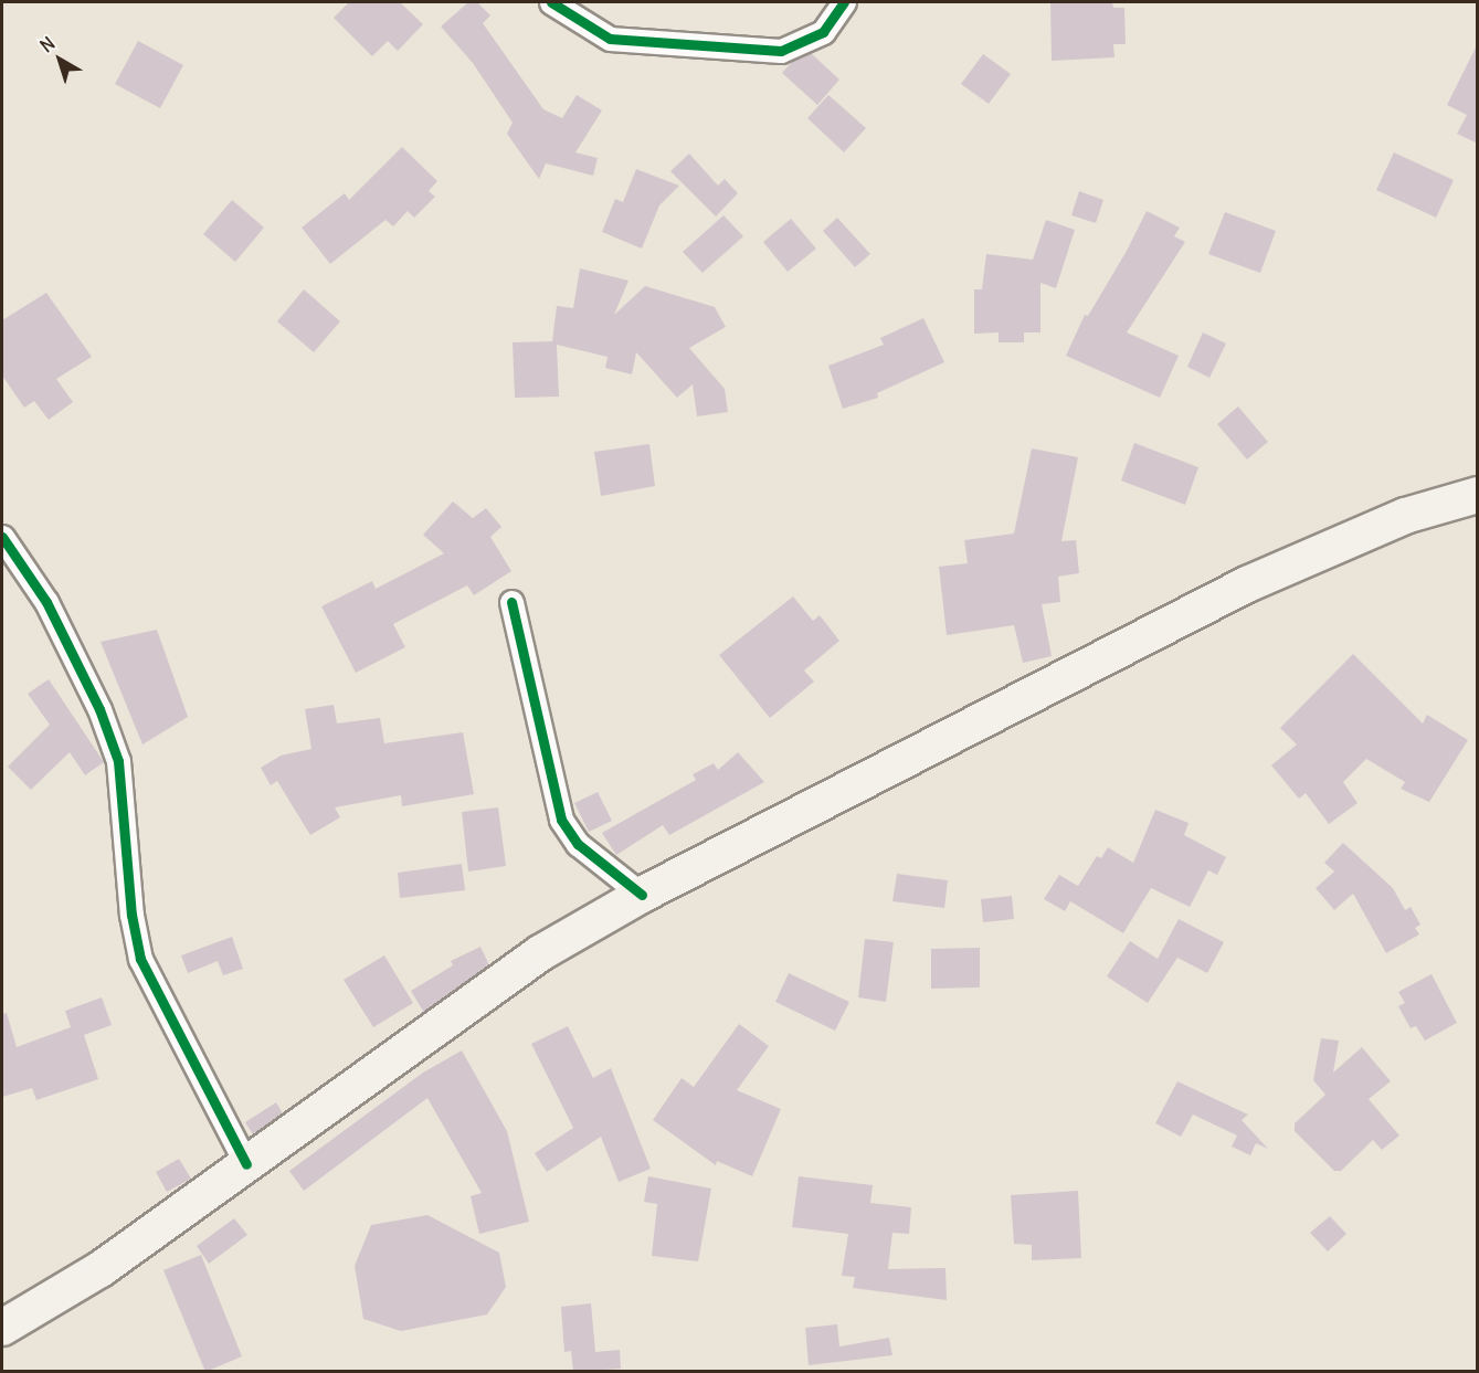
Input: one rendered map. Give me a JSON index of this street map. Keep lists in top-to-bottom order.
{
  "north": "top left"
}
